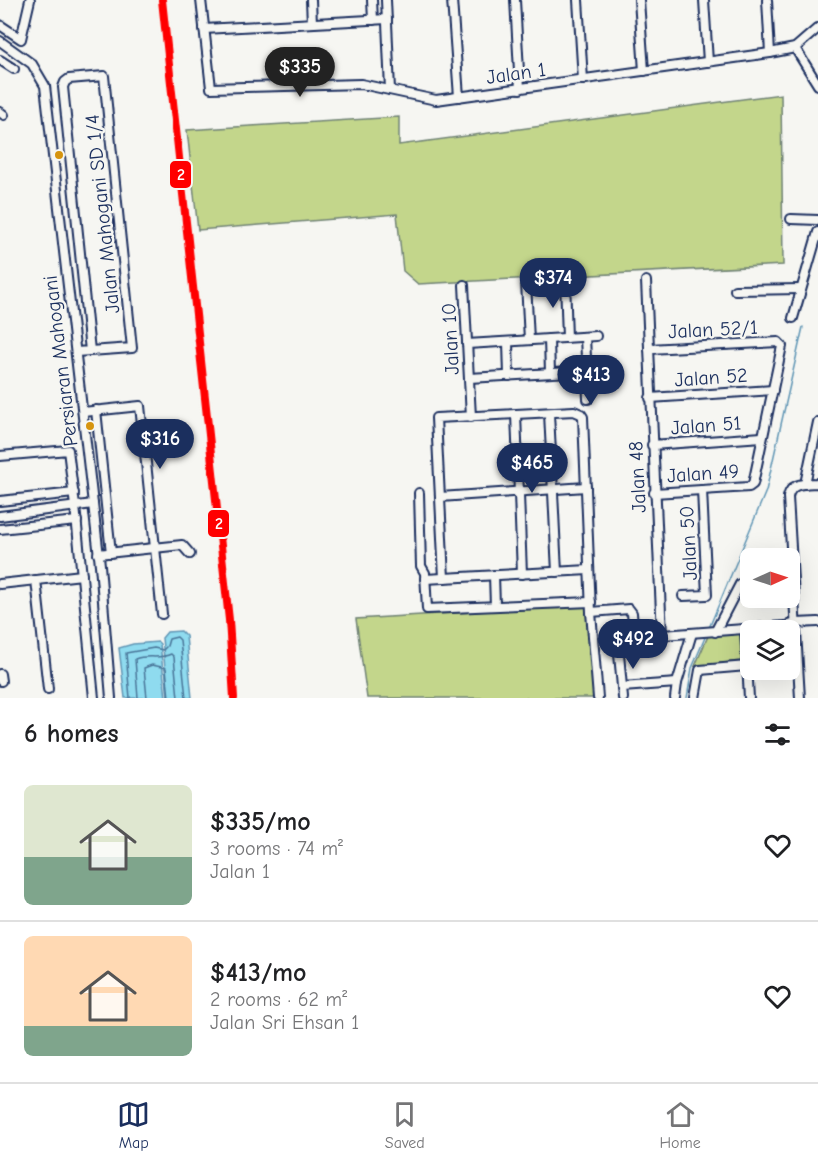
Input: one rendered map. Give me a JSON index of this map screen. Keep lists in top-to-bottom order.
{
  "streets": {
    "street": [
      "Jalan 1",
      "Jalan Mahogani SD 1/4",
      "Jalan 52/1",
      "Jalan 10",
      "Persiaran Mahogani",
      "Jalan 52",
      "Jalan 51",
      "Jalan 49",
      "Jalan 48",
      "Jalan 50"
    ]
  },
  "crossings": [
    ["Jalan 52/1", "Jalan 52"],
    ["Jalan 52/1", "Jalan 48"],
    ["Jalan 52", "Jalan 48"],
    ["Jalan 51", "Jalan 49"],
    ["Jalan 51", "Jalan 48"],
    ["Jalan 49", "Jalan 48"],
    ["Jalan 49", "Jalan 50"]
  ],
  "lines": ["rail line 2"],
  "north": "right",
  "page": {
    "price": [
      "$335",
      "$374",
      "$413",
      "$316",
      "$465",
      "$492"
    ],
    "heading": "6 homes",
    "list": [
      {
        "name": "$335/mo",
        "note": "3 rooms · 74 m² · Jalan 1"
      },
      {
        "name": "$413/mo",
        "note": "2 rooms · 62 m² · Jalan Sri Ehsan 1"
      }
    ],
    "tabs": ["Map", "Saved", "Home"]
  }
}
